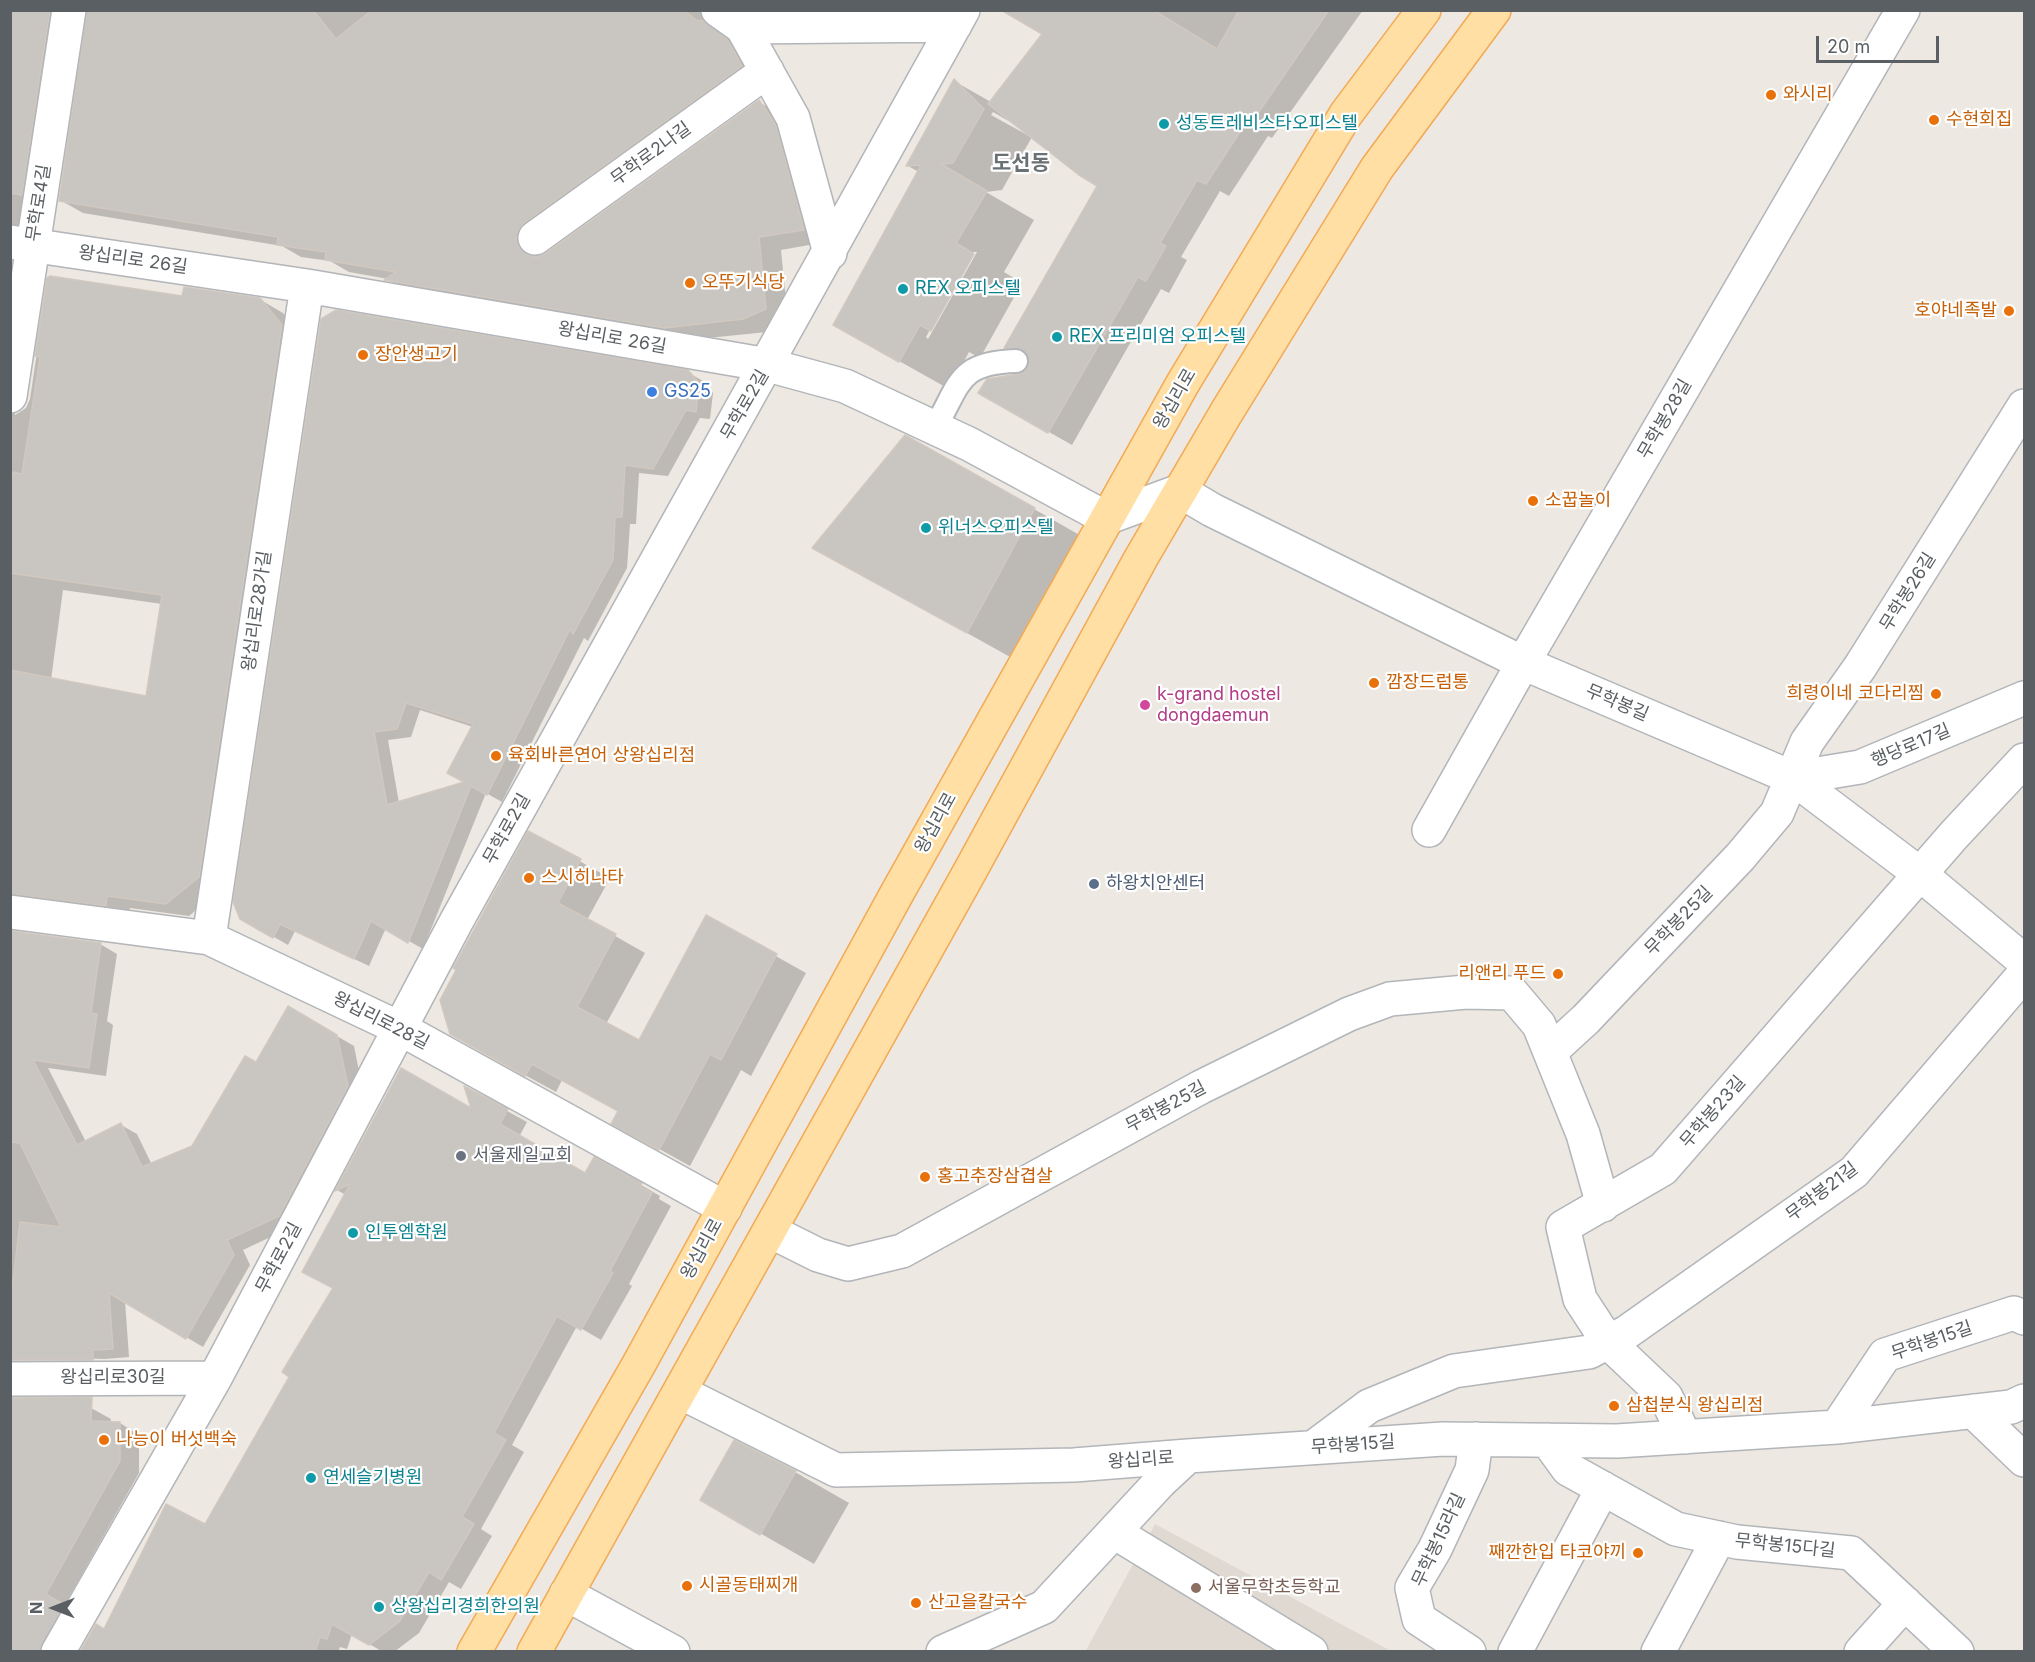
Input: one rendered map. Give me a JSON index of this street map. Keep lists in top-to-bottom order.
{
  "streets": {
    "main road": ["왕십리로"],
    "street": [
      "무학로2나길",
      "무학로4길",
      "왕십리로 26길",
      "무학로2길",
      "무학봉28길",
      "무학봉26길",
      "왕십리로28가길",
      "무학봉길",
      "행당로17길",
      "무학봉25길",
      "왕십리로28길",
      "무학봉23길",
      "무학봉21길",
      "무학봉15길",
      "왕십리로30길",
      "무학봉15라길",
      "무학봉15다길"
    ]
  },
  "crossings": [
    ["무학로4길", "왕십리로 26길"],
    ["왕십리로 26길", "왕십리로"],
    ["왕십리로 26길", "무학로2길"],
    ["왕십리로 26길", "왕십리로28가길"],
    ["왕십리로", "왕십리로28길"],
    ["왕십리로", "무학봉15길"],
    ["무학로2길", "왕십리로28길"],
    ["무학로2길", "왕십리로30길"],
    ["무학봉28길", "무학봉길"],
    ["무학봉26길", "무학봉길"],
    ["무학봉26길", "행당로17길"],
    ["무학봉26길", "무학봉25길"],
    ["왕십리로28가길", "왕십리로28길"],
    ["무학봉길", "행당로17길"],
    ["무학봉길", "무학봉25길"],
    ["무학봉길", "무학봉23길"],
    ["행당로17길", "무학봉25길"],
    ["무학봉25길", "무학봉23길"],
    ["무학봉23길", "무학봉21길"],
    ["무학봉21길", "무학봉15길"],
    ["무학봉15길", "무학봉15라길"],
    ["무학봉15길", "무학봉15다길"]
  ],
  "districts": ["도선동"],
  "places": [
    "와시리",
    "수현회집",
    "성동트레비스타오피스텔",
    "오뚜기식당",
    "REX 오피스텔",
    "호야네족발",
    "REX 프리미엄 오피스텔",
    "장안생고기",
    "GS25",
    "소꿉놀이",
    "위너스오피스텔",
    "깜장드럼통",
    "희령이네 코다리찜",
    "k-grand hostel dongdaemun",
    "육회바른연어 상왕십리점",
    "스시히나타",
    "하왕치안센터",
    "리앤리 푸드",
    "서울제일교회",
    "홍고추장삼겹살",
    "인투엠학원",
    "삼첩분식 왕십리점",
    "나능이 버섯백숙",
    "연세슬기병원",
    "째깐한입 타코야끼",
    "시골동태찌개",
    "서울무학초등학교",
    "산고을칼국수",
    "상왕십리경희한의원"
  ],
  "scale_bar": "20 m",
  "north": "left"
}
